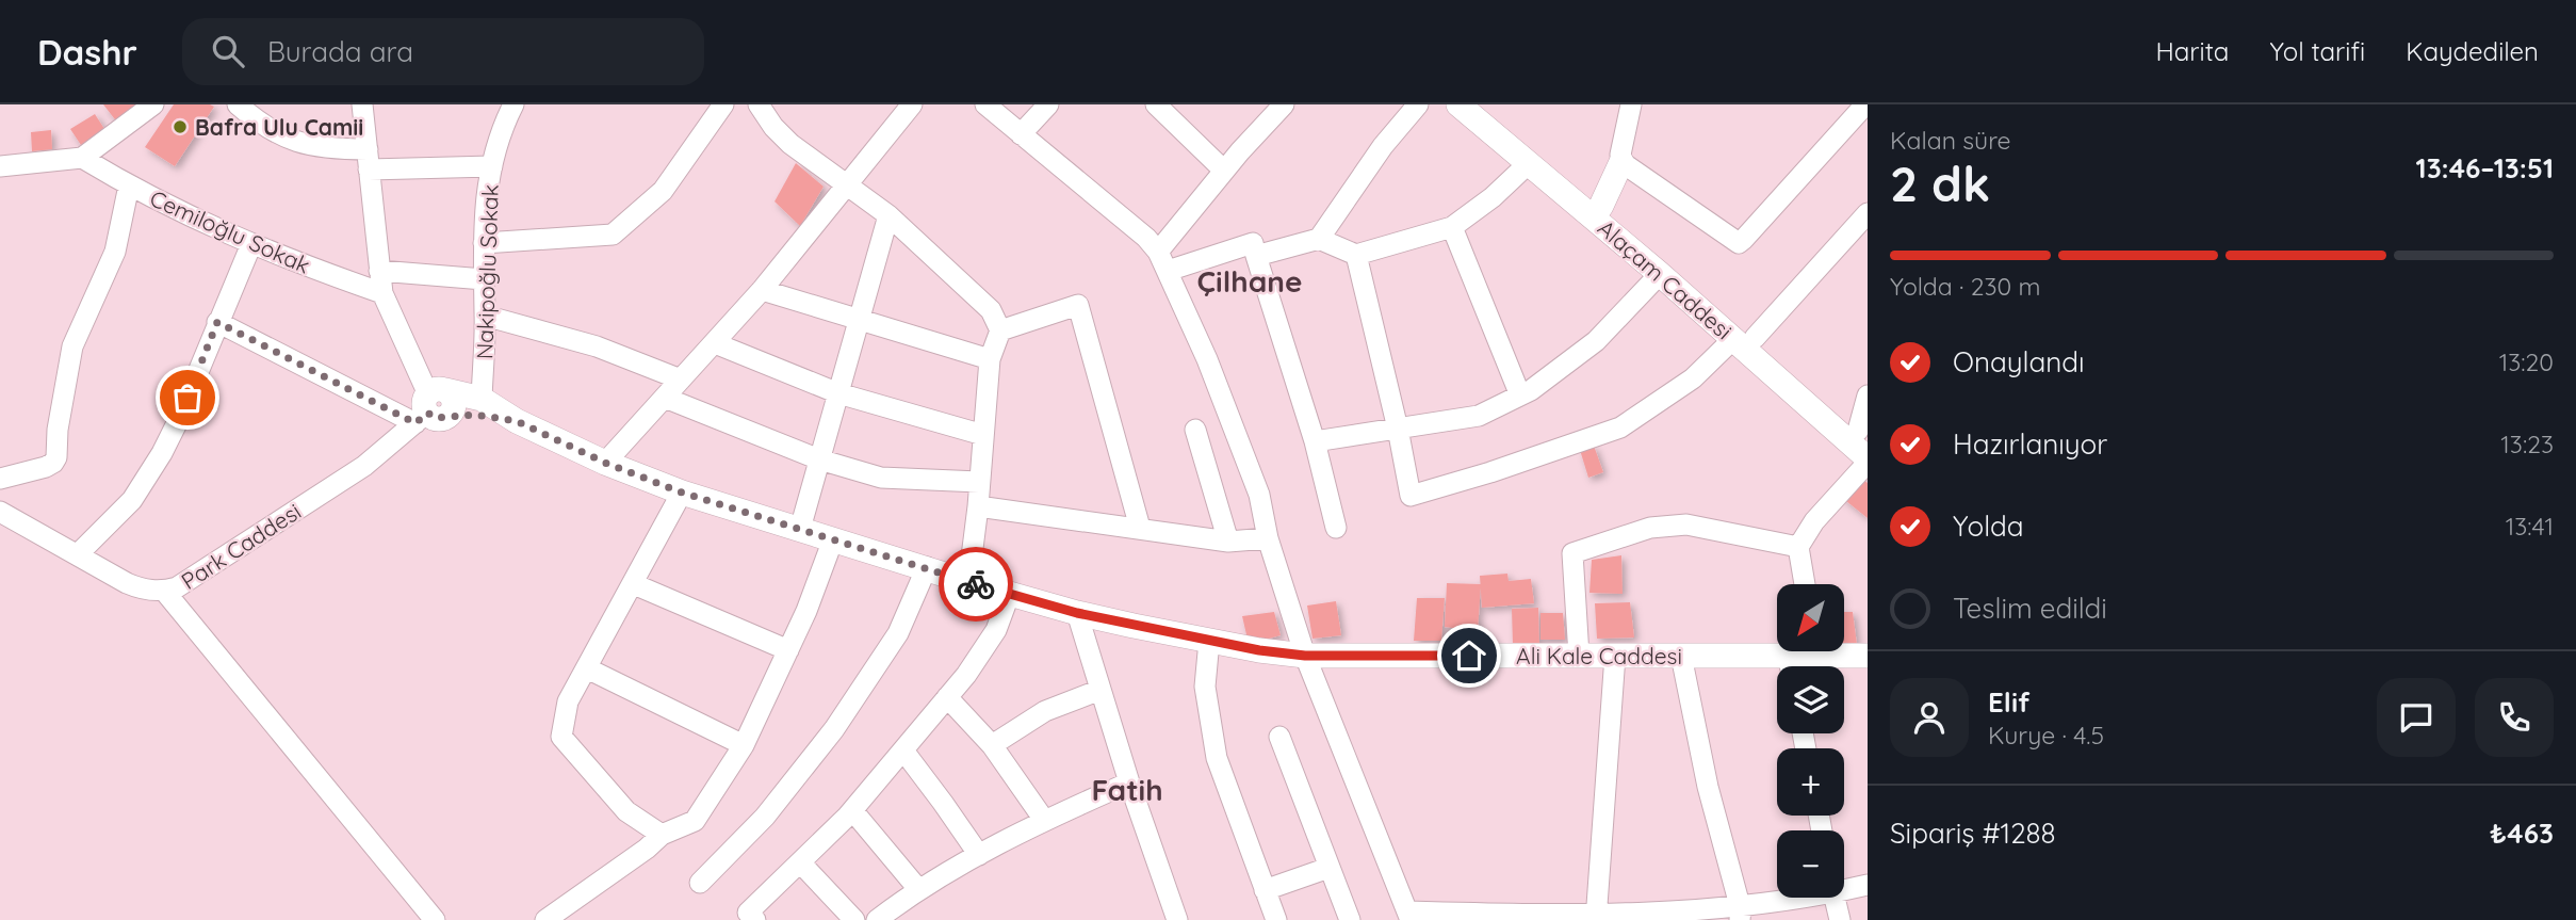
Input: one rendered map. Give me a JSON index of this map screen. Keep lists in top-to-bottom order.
{
  "streets": {
    "main road": ["Alaçam Caddesi", "Ali Kale Caddesi"],
    "street": ["Cemiloğlu Sokak", "Nakipoğlu Sokak", "Park Caddesi"]
  },
  "crossings": [
    ["Nakipoğlu Sokak", "Ali Kale Caddesi"],
    ["Park Caddesi", "Ali Kale Caddesi"]
  ],
  "districts": ["Çilhane", "Fatih"],
  "places": ["Bafra Ulu Camii"],
  "north": "bottom left",
  "page": {
    "header": "Dashr",
    "search": "Burada ara",
    "nav": ["Harita", "Yol tarifi", "Kaydedilen"],
    "heading": ["2 dk", "Kalan süre", "13:46–13:51"],
    "panel": [
      "Elif",
      "Kurye · 4.5",
      "Sipariş #1288",
      "₺463"
    ],
    "bar": "Yolda · 230 m",
    "list": [
      ["Onaylandı", "13:20"],
      ["Hazırlanıyor", "13:23"],
      ["Yolda", "13:41"],
      "Teslim edildi"
    ],
    "map_buttons": ["+", "−"]
  }
}
